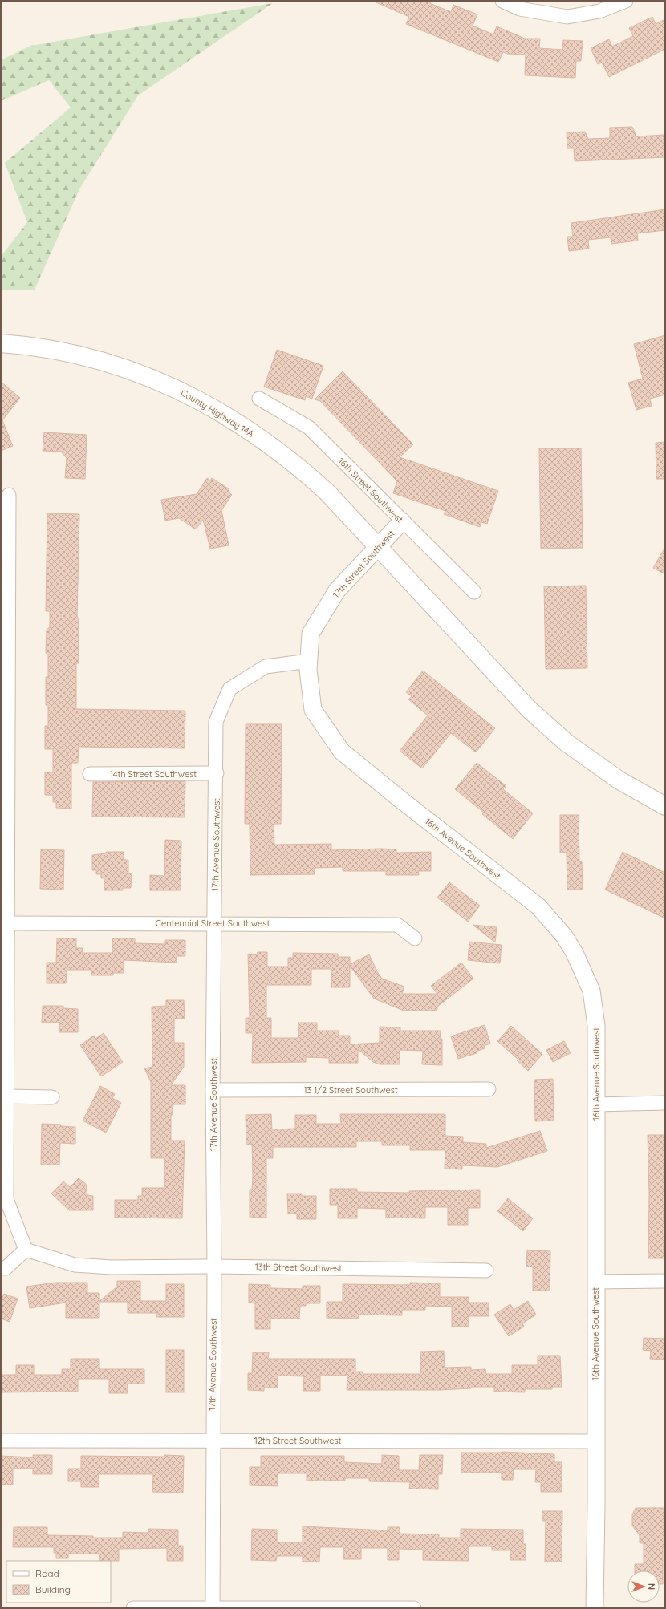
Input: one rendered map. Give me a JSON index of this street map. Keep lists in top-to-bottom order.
{
  "streets": {
    "main road": ["County Highway 14A"],
    "street": [
      "16th Street Southwest",
      "17th Street Southwest",
      "14th Street Southwest",
      "17th Avenue Southwest",
      "16th Avenue Southwest",
      "Centennial Street Southwest",
      "13 1/2 Street Southwest",
      "13th Street Southwest",
      "12th Street Southwest"
    ]
  },
  "crossings": [
    ["County Highway 14A", "17th Street Southwest"],
    ["16th Street Southwest", "17th Street Southwest"],
    ["17th Street Southwest", "17th Avenue Southwest"],
    ["17th Street Southwest", "16th Avenue Southwest"],
    ["14th Street Southwest", "17th Avenue Southwest"],
    ["17th Avenue Southwest", "16th Avenue Southwest"],
    ["17th Avenue Southwest", "Centennial Street Southwest"],
    ["17th Avenue Southwest", "13 1/2 Street Southwest"],
    ["17th Avenue Southwest", "13th Street Southwest"],
    ["17th Avenue Southwest", "12th Street Southwest"],
    ["16th Avenue Southwest", "12th Street Southwest"]
  ],
  "legend": ["Road", "Building"],
  "north": "right"
}
